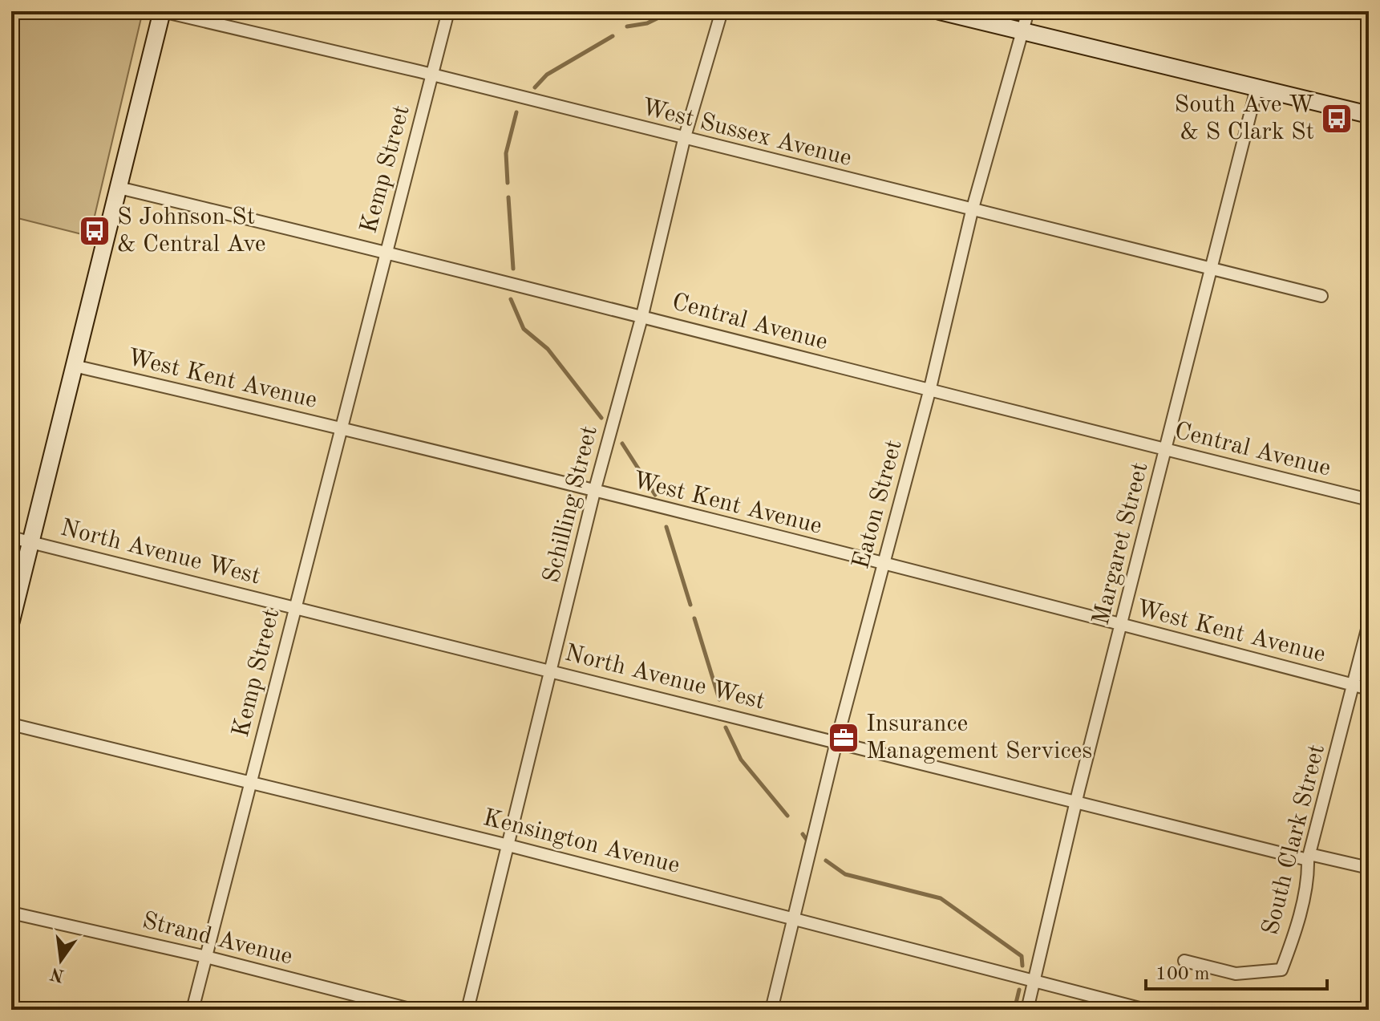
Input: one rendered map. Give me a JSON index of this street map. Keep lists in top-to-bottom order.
{
  "streets": {
    "street": [
      "West Sussex Avenue",
      "Kemp Street",
      "Central Avenue",
      "West Kent Avenue",
      "Schilling Street",
      "Eaton Street",
      "Margaret Street",
      "North Avenue West",
      "South Clark Street",
      "Kensington Avenue",
      "Strand Avenue"
    ]
  },
  "crossings": [
    ["West Sussex Avenue", "Kemp Street"],
    ["West Sussex Avenue", "Schilling Street"],
    ["West Sussex Avenue", "Eaton Street"],
    ["West Sussex Avenue", "Margaret Street"],
    ["Kemp Street", "Central Avenue"],
    ["Kemp Street", "West Kent Avenue"],
    ["Kemp Street", "North Avenue West"],
    ["Kemp Street", "Kensington Avenue"],
    ["Kemp Street", "Strand Avenue"],
    ["Central Avenue", "Schilling Street"],
    ["Central Avenue", "Eaton Street"],
    ["Central Avenue", "Margaret Street"],
    ["West Kent Avenue", "Schilling Street"],
    ["West Kent Avenue", "Eaton Street"],
    ["West Kent Avenue", "Margaret Street"],
    ["West Kent Avenue", "South Clark Street"],
    ["Schilling Street", "North Avenue West"],
    ["Schilling Street", "Kensington Avenue"],
    ["Eaton Street", "North Avenue West"],
    ["Eaton Street", "Kensington Avenue"],
    ["Margaret Street", "North Avenue West"],
    ["Margaret Street", "Kensington Avenue"],
    ["North Avenue West", "South Clark Street"]
  ],
  "places": {
    "bus stop": ["South Ave W & S Clark St", "S Johnson St & Central Ave"],
    "office": ["Insurance Management Services"]
  },
  "scale_bar": "100 m",
  "north": "bottom"
}
